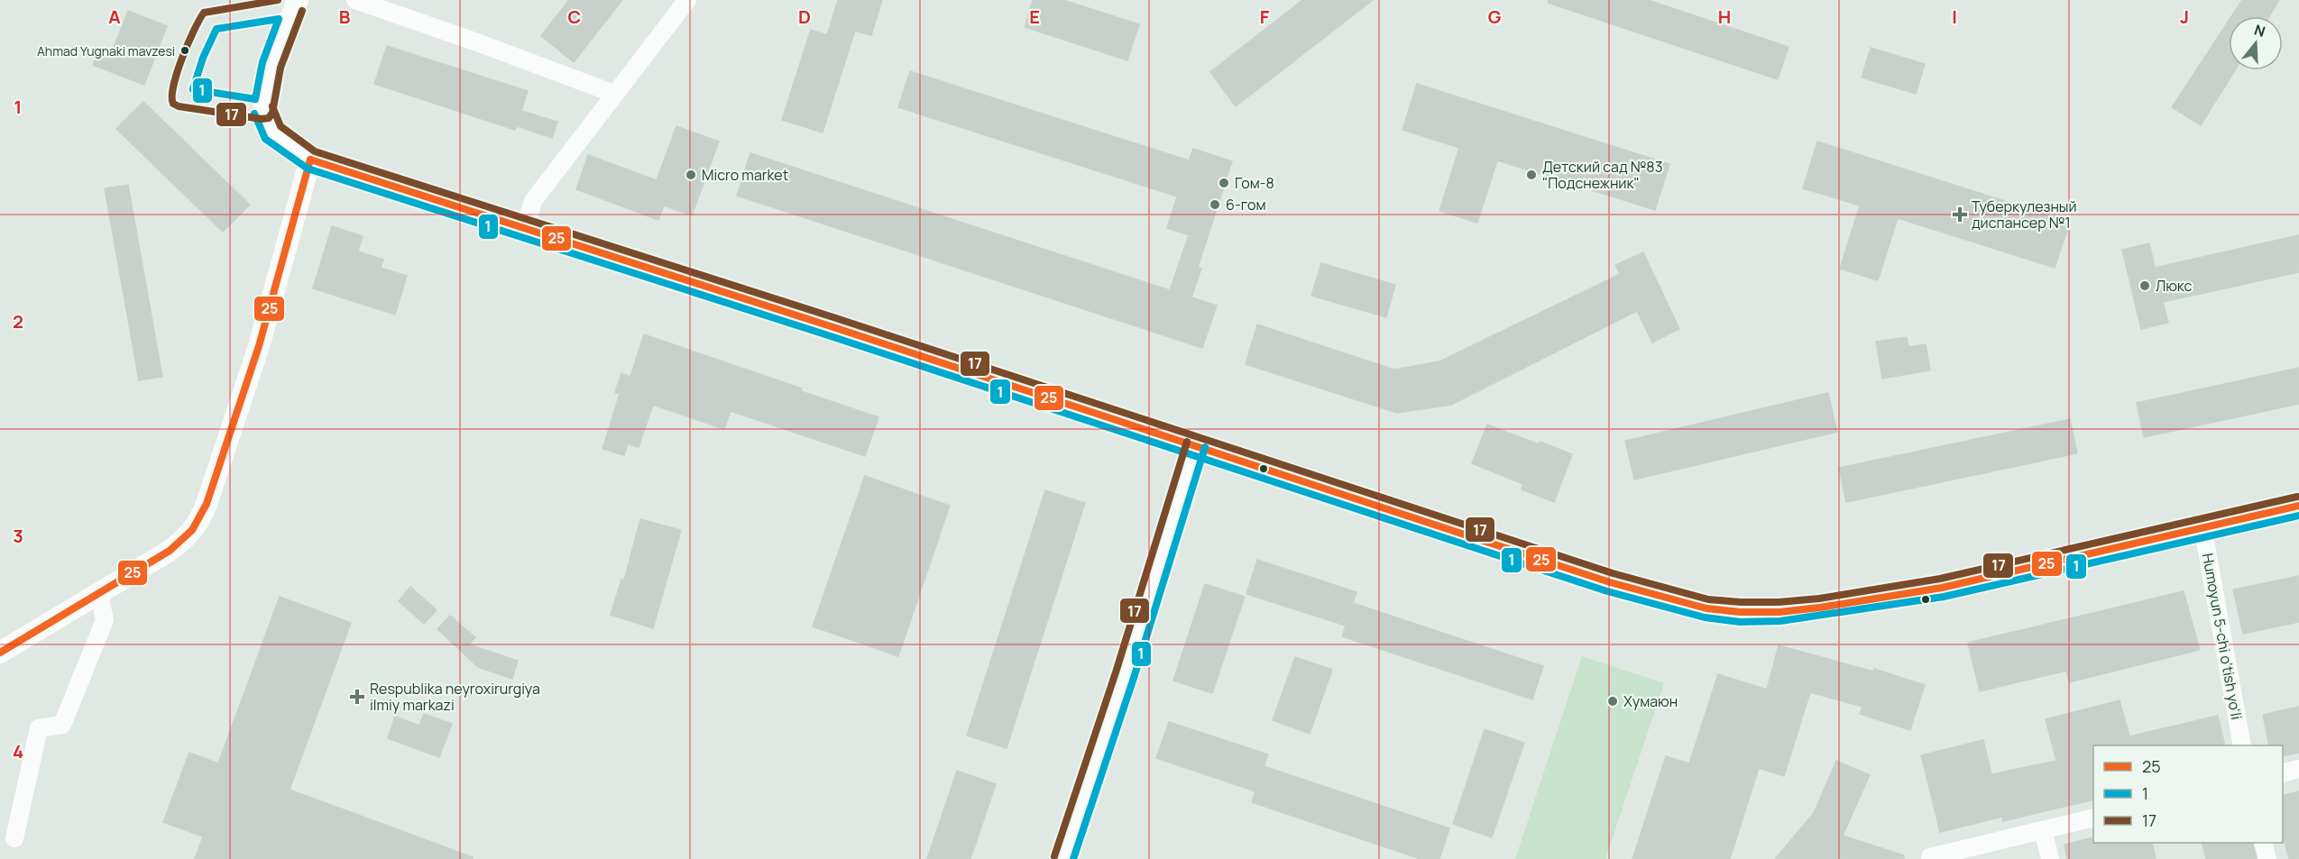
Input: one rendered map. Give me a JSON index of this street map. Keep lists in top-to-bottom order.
{
  "streets": {
    "street": ["Humoyun 5-chi o'tish yo'li"]
  },
  "places": {
    "other": [
      "Ahmad Yugnaki mavzesi",
      "Micro market",
      "Детский сад №83 \"Подснежник\"",
      "Гом-8",
      "6-гом",
      "Люкс",
      "Хумаюн"
    ],
    "health": ["Туберкулезный диспансер №1", "Respublika neyroxirurgiya ilmiy markazi"]
  },
  "lines": ["transit line 17", "transit line 1", "transit line 25"],
  "legend": ["25", "1", "17"],
  "north": "top",
  "grid": {
    "columns": [
      "A",
      "B",
      "C",
      "D",
      "E",
      "F",
      "G",
      "H",
      "I",
      "J"
    ],
    "rows": [
      "1",
      "2",
      "3",
      "4"
    ]
  }
}
